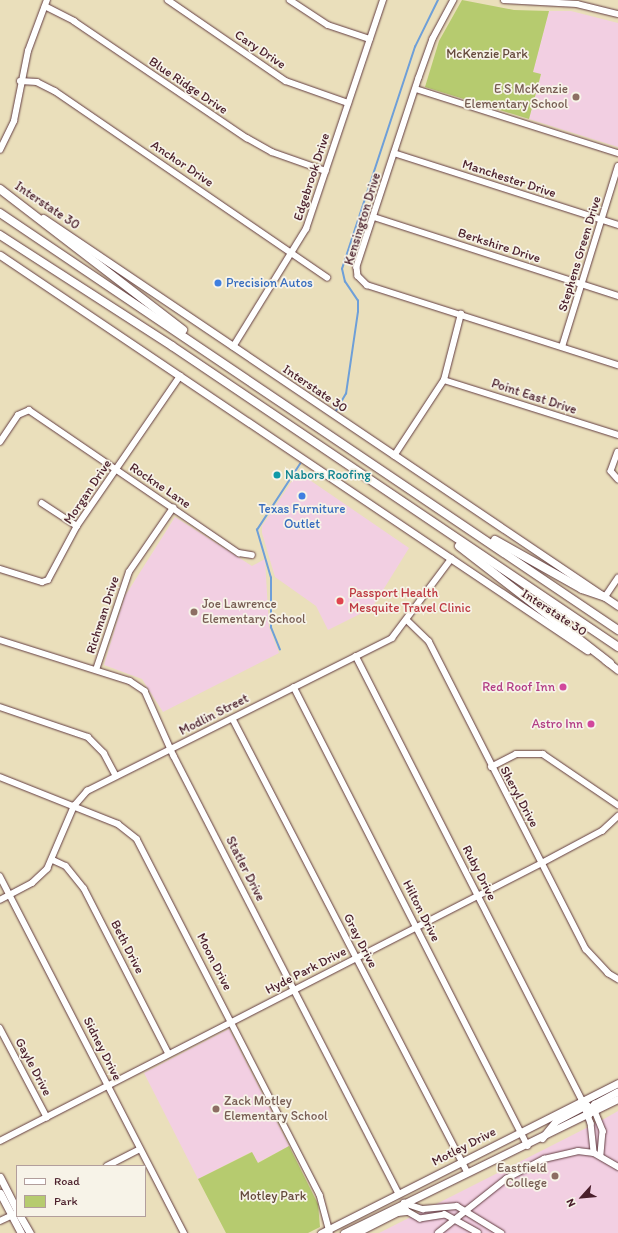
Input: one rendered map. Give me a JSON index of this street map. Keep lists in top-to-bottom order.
{
  "streets": {
    "main road": ["Interstate 30", "Motley Drive"],
    "street": [
      "Cary Drive",
      "Blue Ridge Drive",
      "Anchor Drive",
      "Edgebrook Drive",
      "Manchester Drive",
      "Kensington Drive",
      "Berkshire Drive",
      "Stephens Green Drive",
      "Point East Drive",
      "Rockne Lane",
      "Morgan Drive",
      "Richman Drive",
      "Modlin Street",
      "Sheryl Drive",
      "Statler Drive",
      "Ruby Drive",
      "Hilton Drive",
      "Gray Drive",
      "Beth Drive",
      "Moon Drive",
      "Hyde Park Drive",
      "Sidney Drive",
      "Gayle Drive"
    ]
  },
  "crossings": [
    ["Cary Drive", "Edgebrook Drive"],
    ["Blue Ridge Drive", "Edgebrook Drive"],
    ["Anchor Drive", "Edgebrook Drive"],
    ["Edgebrook Drive", "Interstate 30"],
    ["Manchester Drive", "Kensington Drive"],
    ["Manchester Drive", "Stephens Green Drive"],
    ["Interstate 30", "Morgan Drive"],
    ["Interstate 30", "Modlin Street"],
    ["Kensington Drive", "Berkshire Drive"],
    ["Kensington Drive", "Stephens Green Drive"],
    ["Berkshire Drive", "Stephens Green Drive"],
    ["Rockne Lane", "Morgan Drive"],
    ["Rockne Lane", "Richman Drive"],
    ["Richman Drive", "Statler Drive"],
    ["Modlin Street", "Sheryl Drive"],
    ["Modlin Street", "Statler Drive"],
    ["Modlin Street", "Ruby Drive"],
    ["Modlin Street", "Hilton Drive"],
    ["Modlin Street", "Gray Drive"],
    ["Modlin Street", "Beth Drive"],
    ["Modlin Street", "Moon Drive"],
    ["Modlin Street", "Sidney Drive"],
    ["Sheryl Drive", "Hyde Park Drive"],
    ["Statler Drive", "Hyde Park Drive"],
    ["Statler Drive", "Motley Drive"],
    ["Ruby Drive", "Hyde Park Drive"],
    ["Ruby Drive", "Motley Drive"],
    ["Hilton Drive", "Hyde Park Drive"],
    ["Hilton Drive", "Motley Drive"],
    ["Gray Drive", "Hyde Park Drive"],
    ["Gray Drive", "Motley Drive"],
    ["Beth Drive", "Hyde Park Drive"],
    ["Moon Drive", "Hyde Park Drive"],
    ["Moon Drive", "Motley Drive"],
    ["Hyde Park Drive", "Sidney Drive"],
    ["Hyde Park Drive", "Gayle Drive"]
  ],
  "parks": ["McKenzie Park", "Motley Park"],
  "places": [
    "E S McKenzie Elementary School",
    "Precision Autos",
    "Nabors Roofing",
    "Texas Furniture Outlet",
    "Passport Health Mesquite Travel Clinic",
    "Joe Lawrence Elementary School",
    "Red Roof Inn",
    "Astro Inn",
    "Zack Motley Elementary School",
    "Eastfield College"
  ],
  "legend": ["Road", "Park"],
  "north": "bottom left"
}
